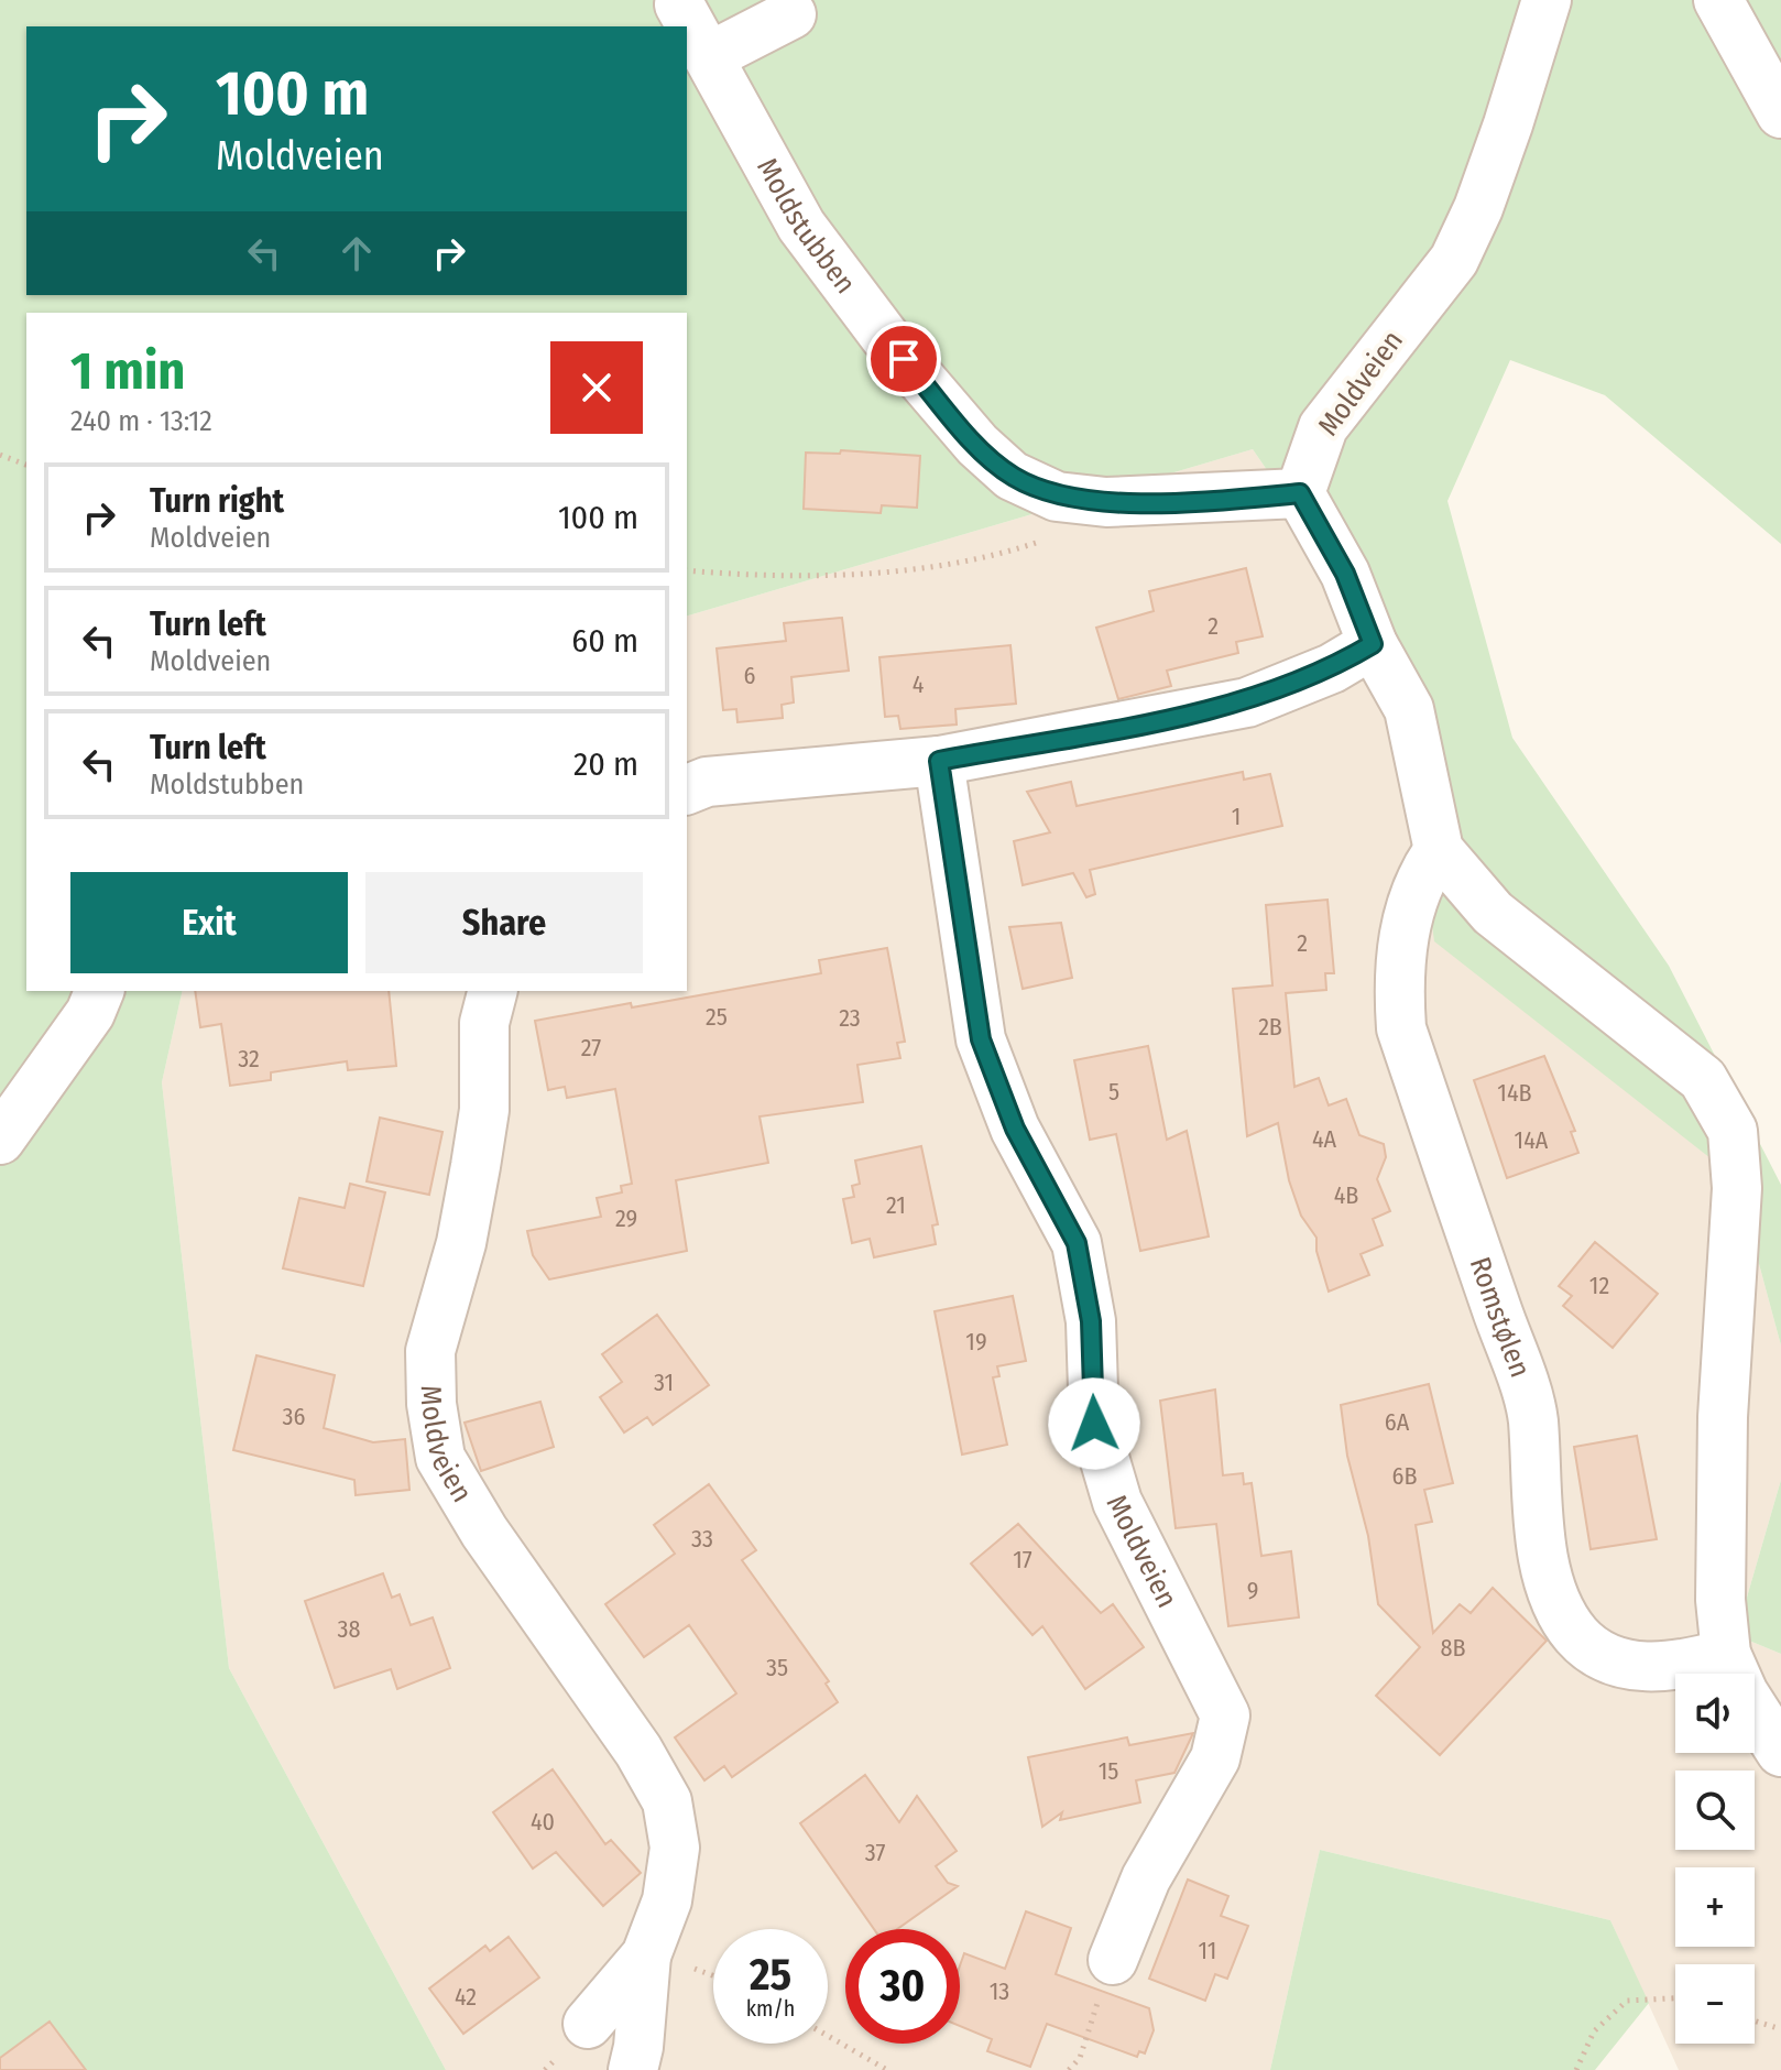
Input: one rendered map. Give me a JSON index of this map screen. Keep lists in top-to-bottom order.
{
  "streets": {
    "street": ["Moldstubben", "Moldveien", "Romstølen"]
  },
  "crossings": [
    ["Moldstubben", "Moldveien"]
  ],
  "house_numbers": [
    "2",
    "6",
    "4",
    "1",
    "2",
    "25",
    "23",
    "2B",
    "27",
    "32",
    "5",
    "14B",
    "4A",
    "14A",
    "4B",
    "21",
    "29",
    "12",
    "19",
    "31",
    "36",
    "6A",
    "6B",
    "33",
    "17",
    "9",
    "38",
    "8B",
    "35",
    "15",
    "40",
    "37",
    "11",
    "13",
    "42"
  ],
  "page": {
    "turn": ["100 m", "Moldveien"],
    "heading": ["1 min", "240 m · 13:12"],
    "list": [
      {
        "name": "Turn right",
        "note": "Moldveien",
        "value": "100 m"
      },
      {
        "name": "Turn left",
        "note": "Moldveien",
        "value": "60 m"
      },
      {
        "name": "Turn left",
        "note": "Moldstubben",
        "value": "20 m"
      }
    ],
    "buttons": ["Exit", "Share"],
    "map_buttons": ["+", "−"],
    "speed": "25 km/h",
    "limit": "30"
  }
}
